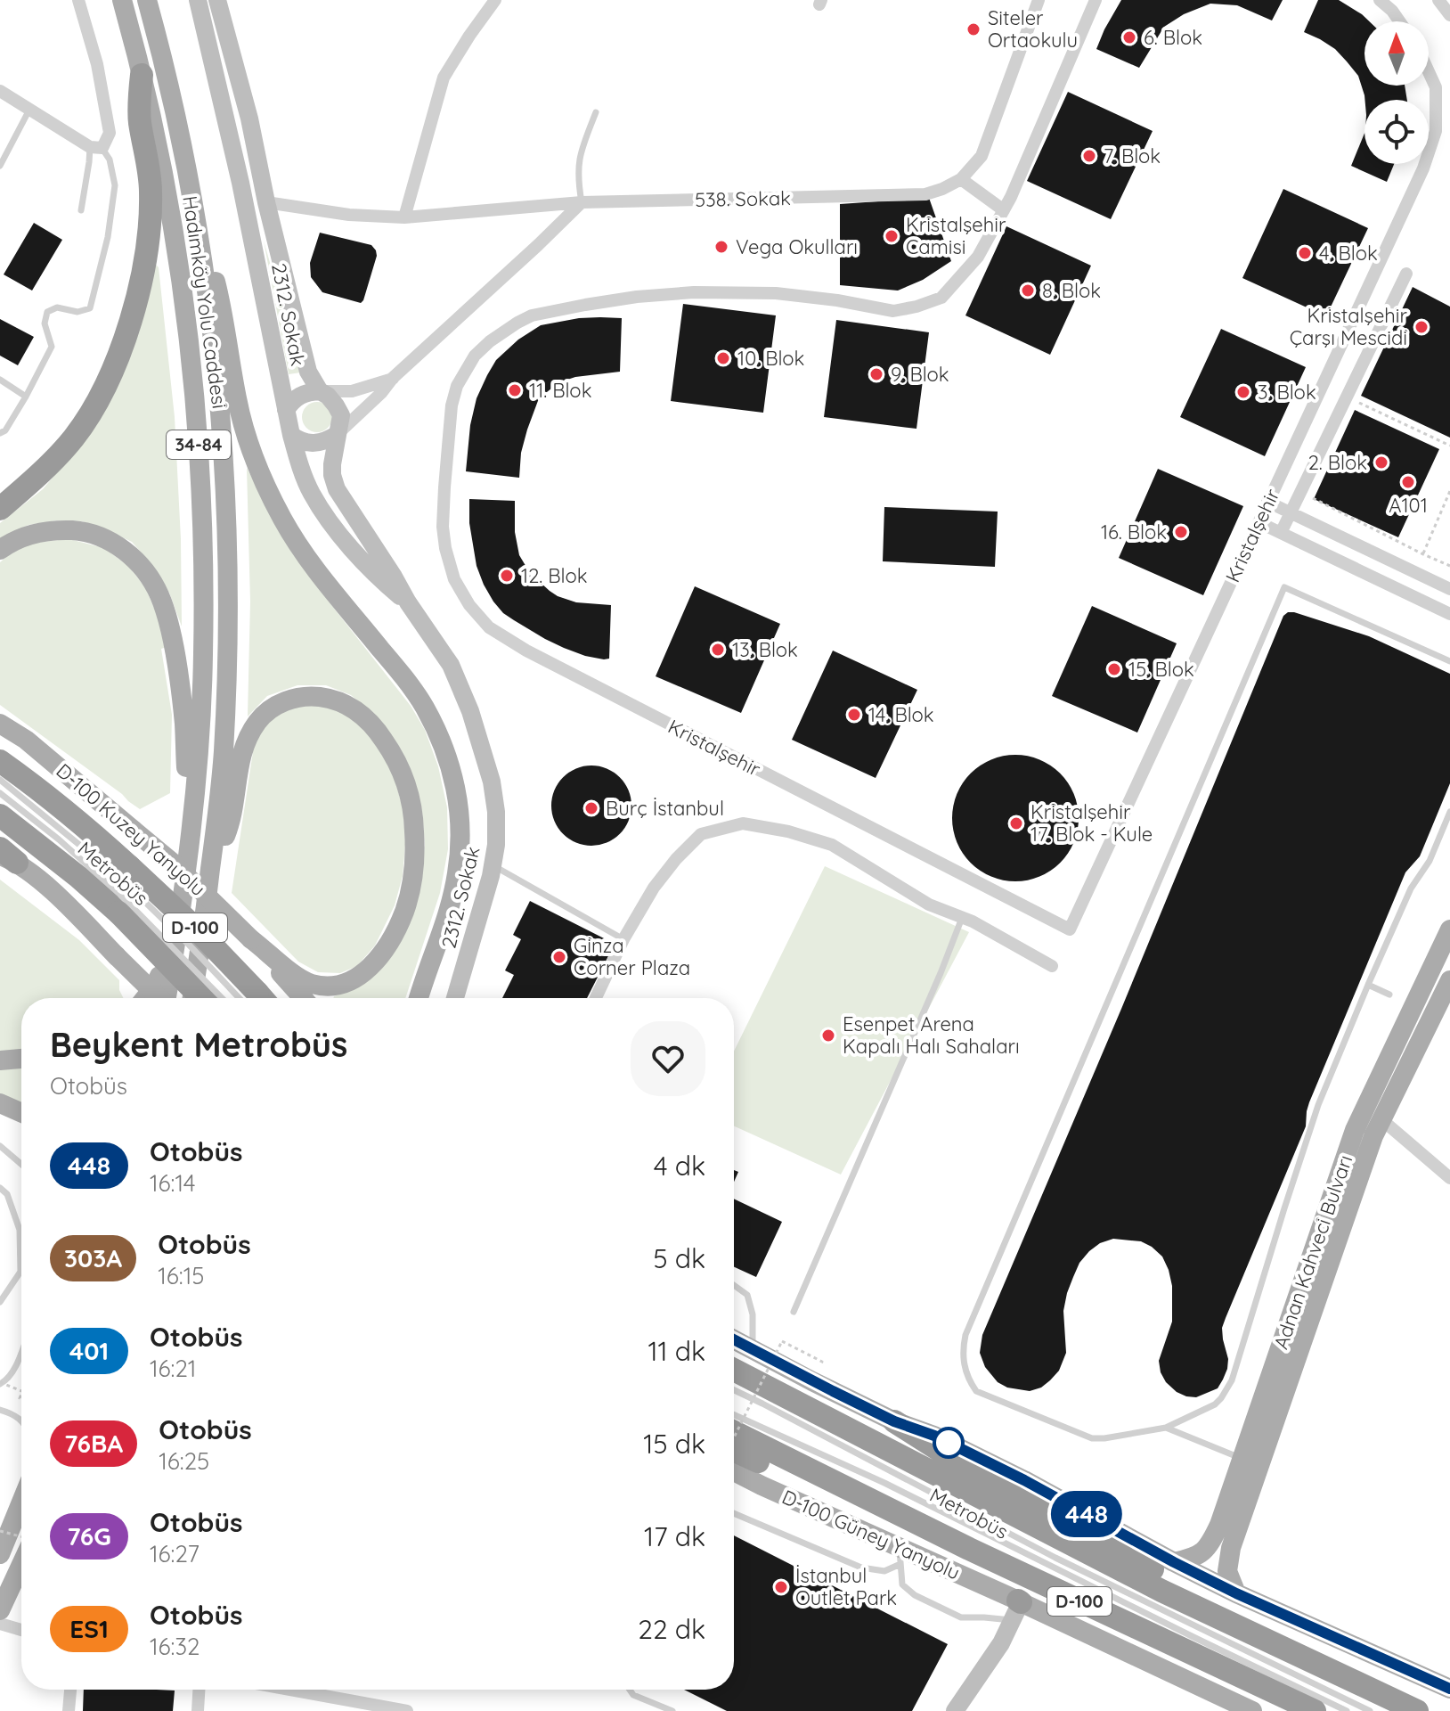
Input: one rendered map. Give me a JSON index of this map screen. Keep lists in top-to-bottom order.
{
  "streets": {
    "highway": ["D-100"],
    "main road": [
      "Hadımköy Yolu Caddesi",
      "34-84",
      "D-100 Kuzey Yanyolu",
      "Adnan Kahveci Bulvarı",
      "D-100 Güney Yanyolu"
    ],
    "street": ["538. Sokak", "2312. Sokak", "Kristalşehir"],
    "lane": ["Metrobüs"]
  },
  "crossings": [
    ["538. Sokak", "2312. Sokak"],
    ["Hadımköy Yolu Caddesi", "34-84"],
    ["Metrobüs", "D-100"]
  ],
  "places": [
    "Siteler Ortaokulu",
    "6. Blok",
    "7. Blok",
    "Kristalşehir Camisi",
    "Vega Okulları",
    "4. Blok",
    "8. Blok",
    "Kristalşehir Çarşı Mescidi",
    "10. Blok",
    "9. Blok",
    "11. Blok",
    "3. Blok",
    "2. Blok",
    "A101",
    "16. Blok",
    "12. Blok",
    "13. Blok",
    "15. Blok",
    "14. Blok",
    "Burç İstanbul",
    "Kristalşehir 17. Blok - Kule",
    "Ginza Corner Plaza",
    "Esenpet Arena Kapalı Halı Sahaları",
    "İstanbul Outlet Park"
  ],
  "lines": ["bus line 448"],
  "north": "top",
  "page": {
    "on_map": "448",
    "heading": ["Beykent Metrobüs", "Otobüs"],
    "list": [
      {
        "mark": "448",
        "name": "Otobüs",
        "note": "16:14",
        "value": "4 dk"
      },
      {
        "mark": "303A",
        "name": "Otobüs",
        "note": "16:15",
        "value": "5 dk"
      },
      {
        "mark": "401",
        "name": "Otobüs",
        "note": "16:21",
        "value": "11 dk"
      },
      {
        "mark": "76BA",
        "name": "Otobüs",
        "note": "16:25",
        "value": "15 dk"
      },
      {
        "mark": "76G",
        "name": "Otobüs",
        "note": "16:27",
        "value": "17 dk"
      },
      {
        "mark": "ES1",
        "name": "Otobüs",
        "note": "16:32",
        "value": "22 dk"
      }
    ]
  }
}
